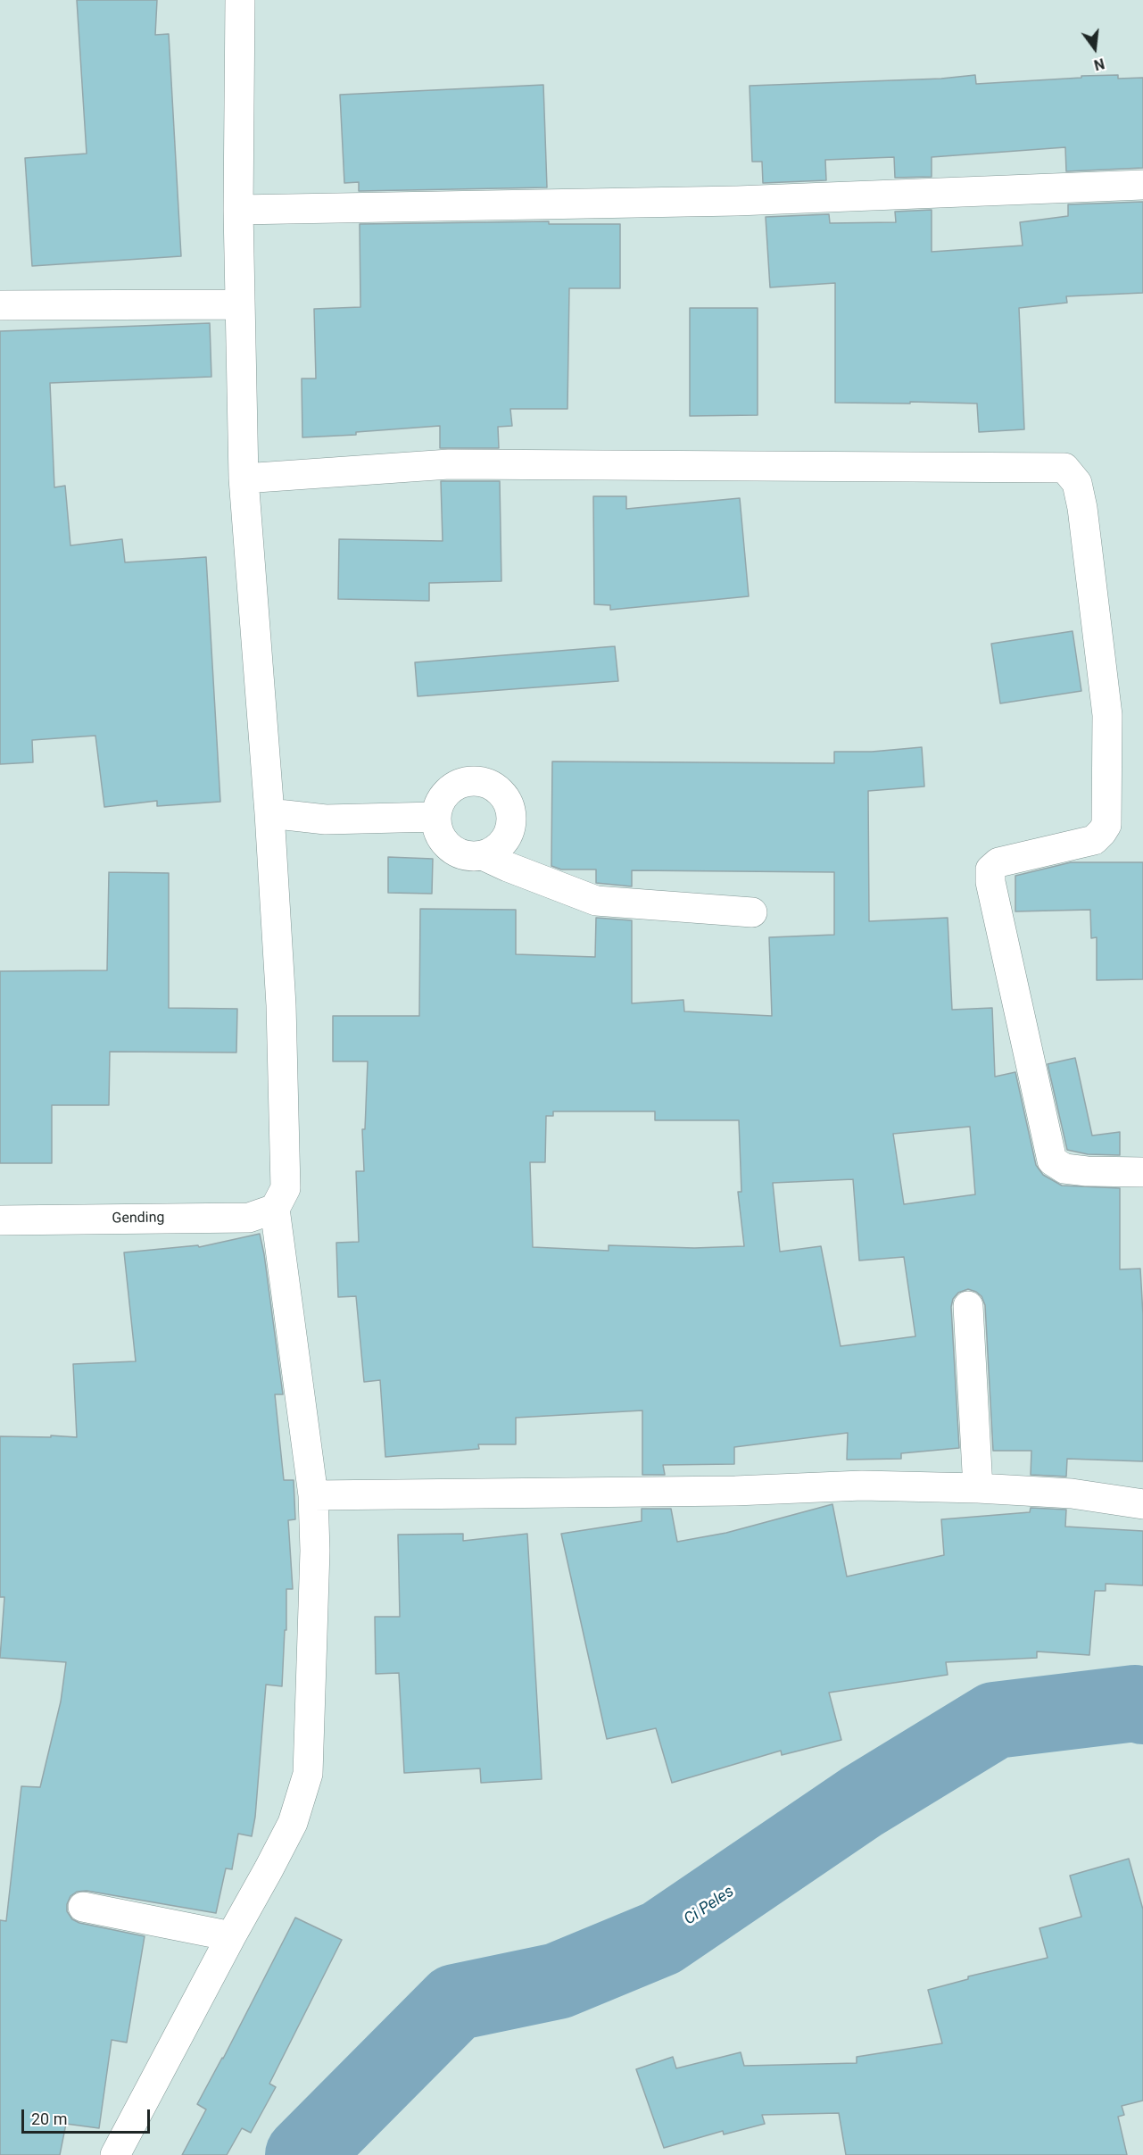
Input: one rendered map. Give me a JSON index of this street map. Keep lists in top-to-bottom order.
{
  "streets": {
    "street": ["Gending"]
  },
  "water": ["Ci Peles"],
  "scale_bar": "20 m",
  "north": "bottom"
}
